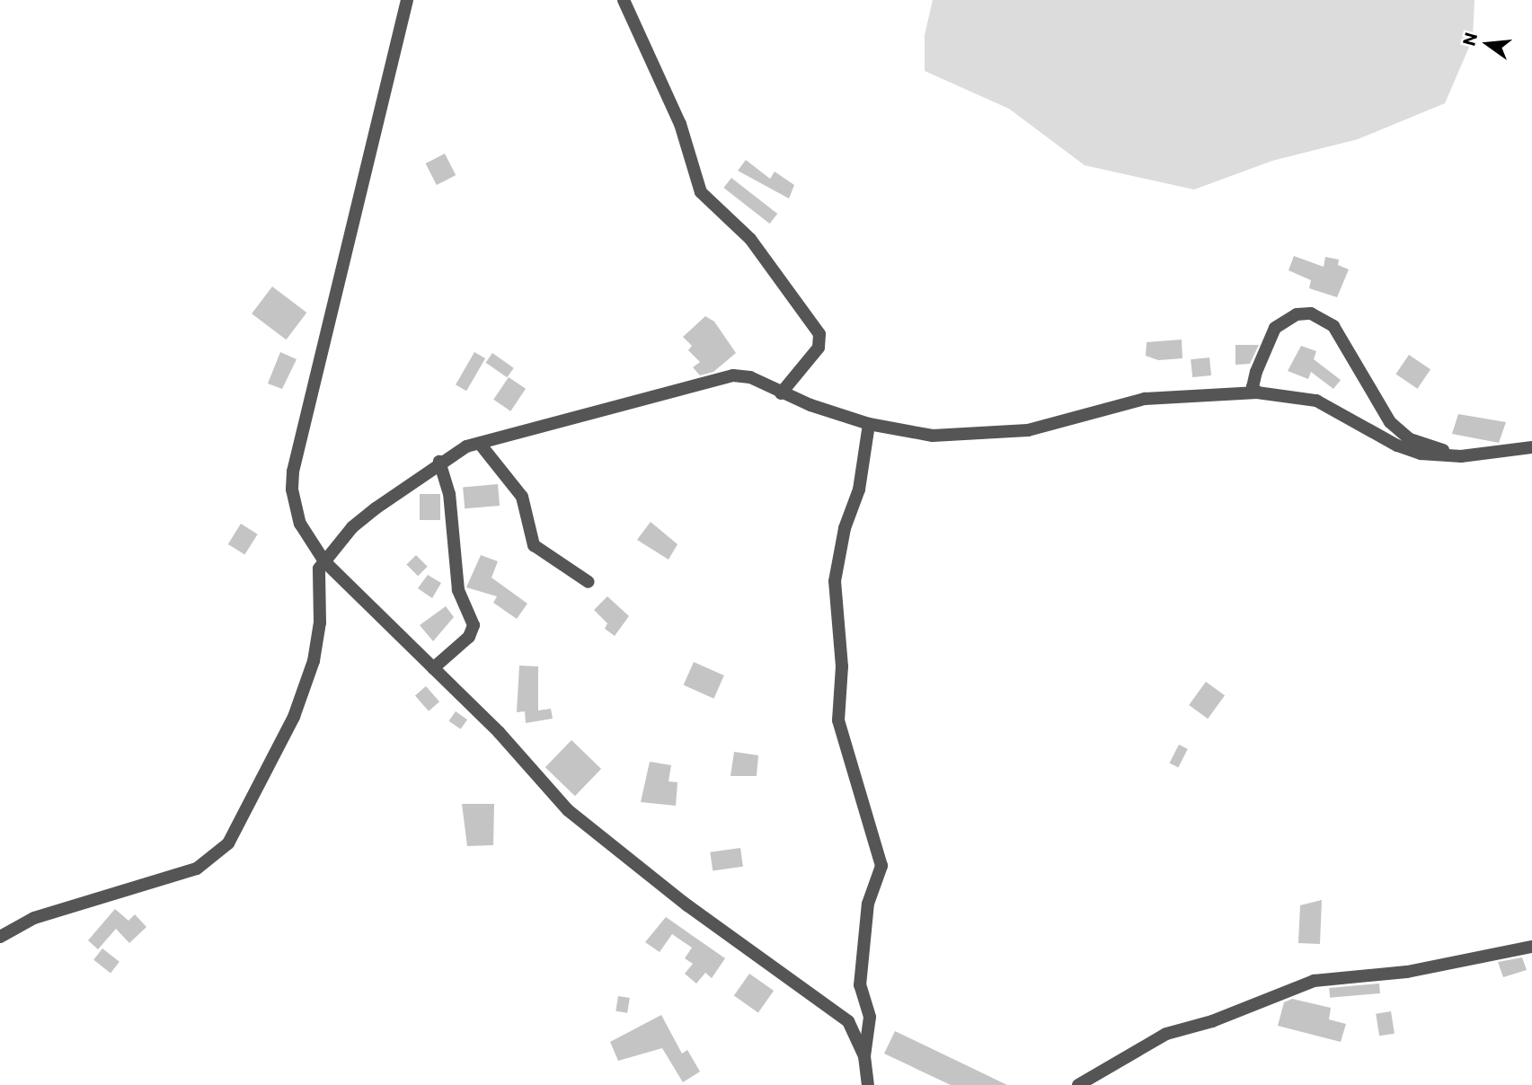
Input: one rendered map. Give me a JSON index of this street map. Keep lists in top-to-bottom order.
{
  "north": "left"
}
